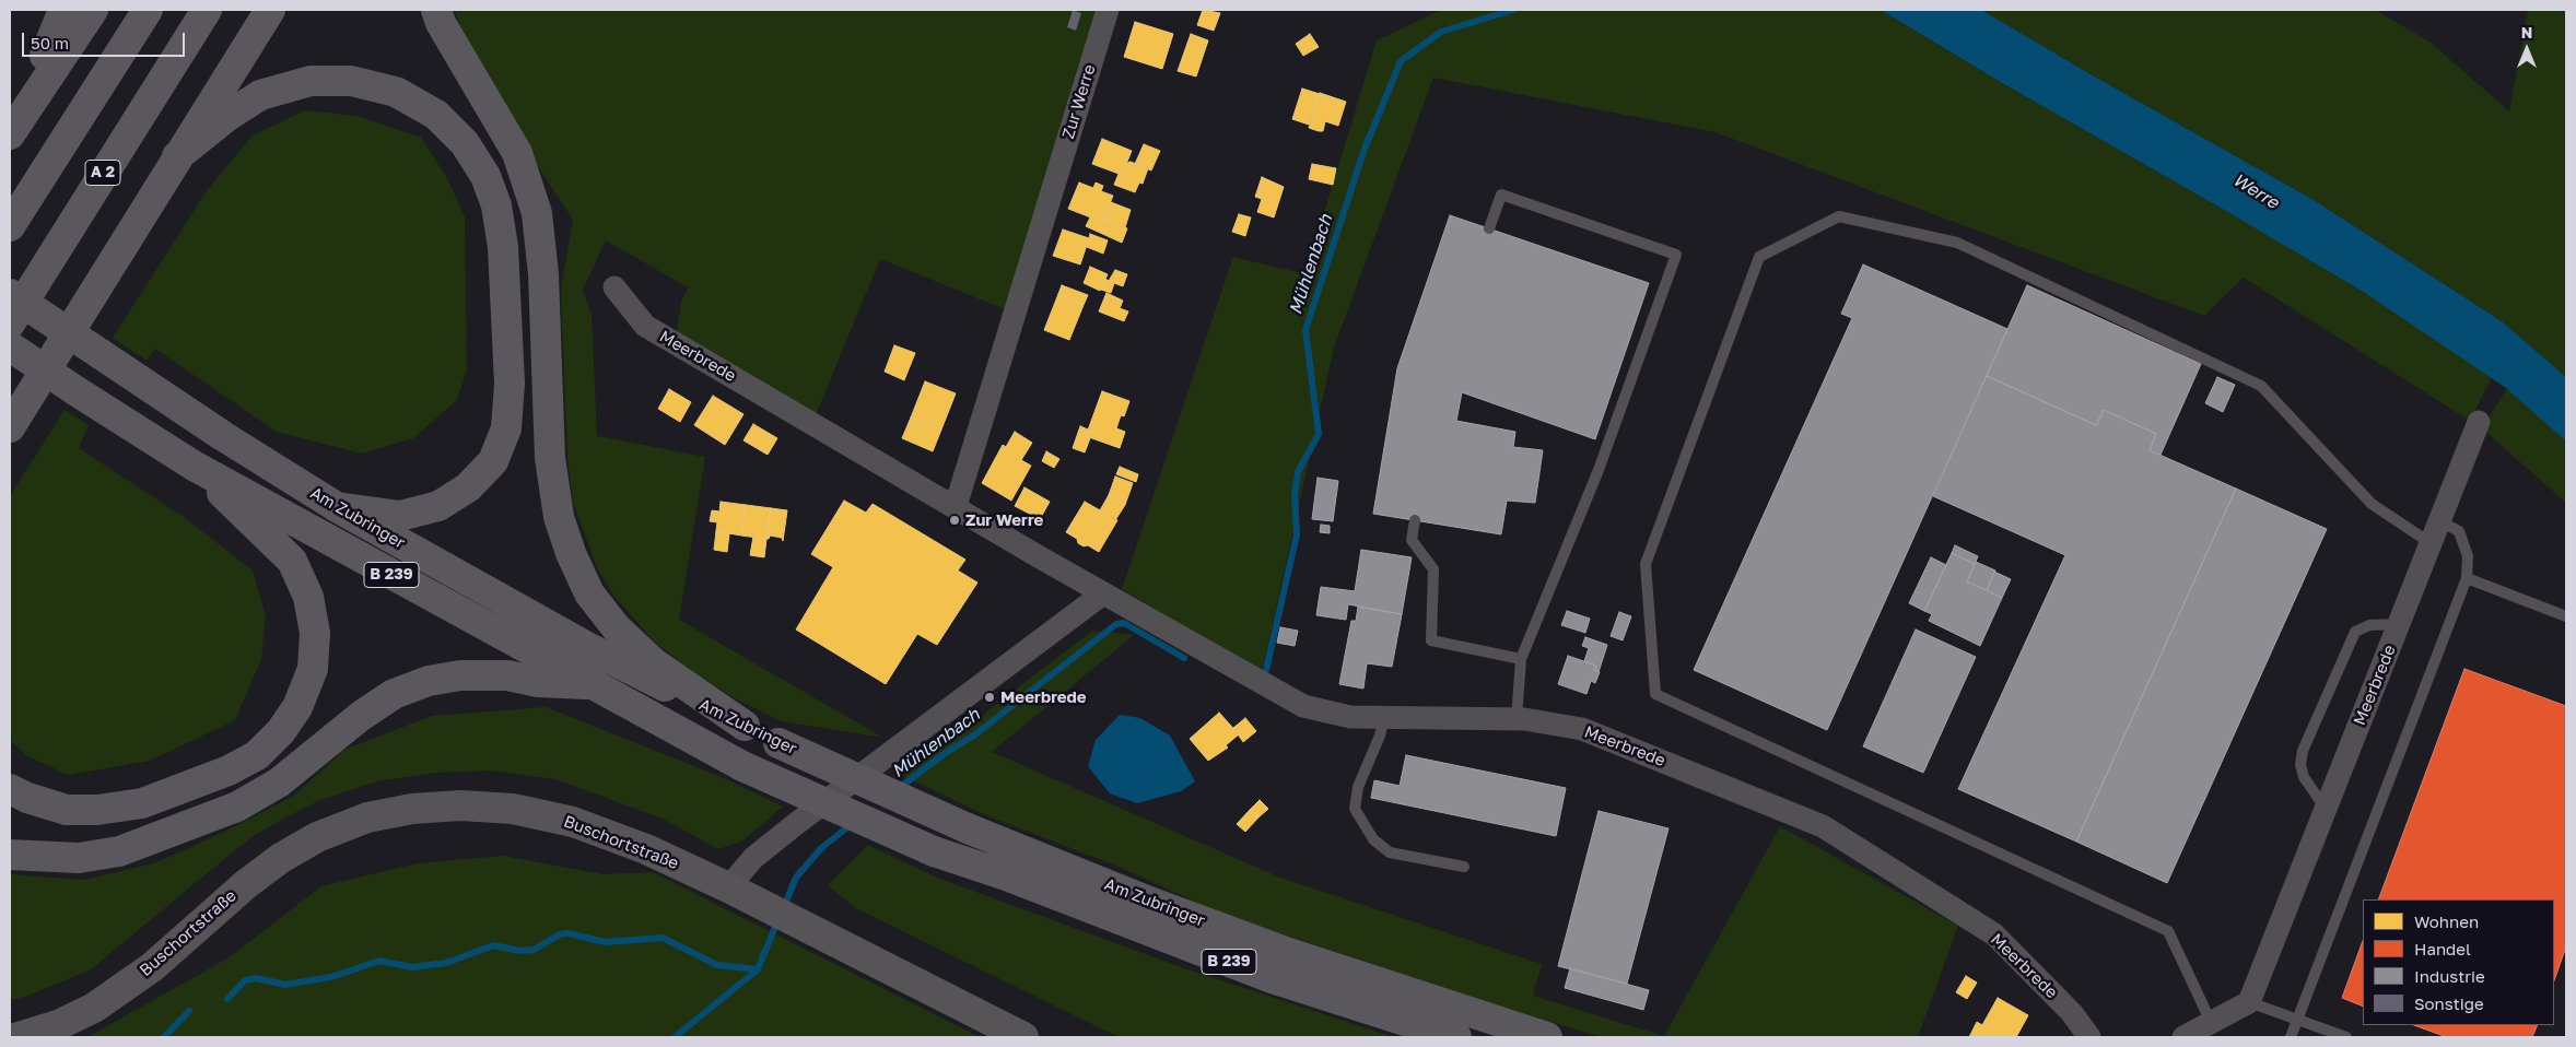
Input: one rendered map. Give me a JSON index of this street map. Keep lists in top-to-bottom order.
{
  "streets": {
    "highway": ["A 2", "Am Zubringer", "B 239"],
    "main road": ["Buschortstraße"],
    "street": ["Zur Werre", "Meerbrede"]
  },
  "crossings": [
    ["Zur Werre", "Meerbrede"]
  ],
  "water": ["Werre", "Mühlenbach"],
  "places": ["Zur Werre", "Meerbrede"],
  "legend": [
    "Wohnen",
    "Handel",
    "Industrie",
    "Sonstige"
  ],
  "scale_bar": "50 m",
  "north": "top"
}
